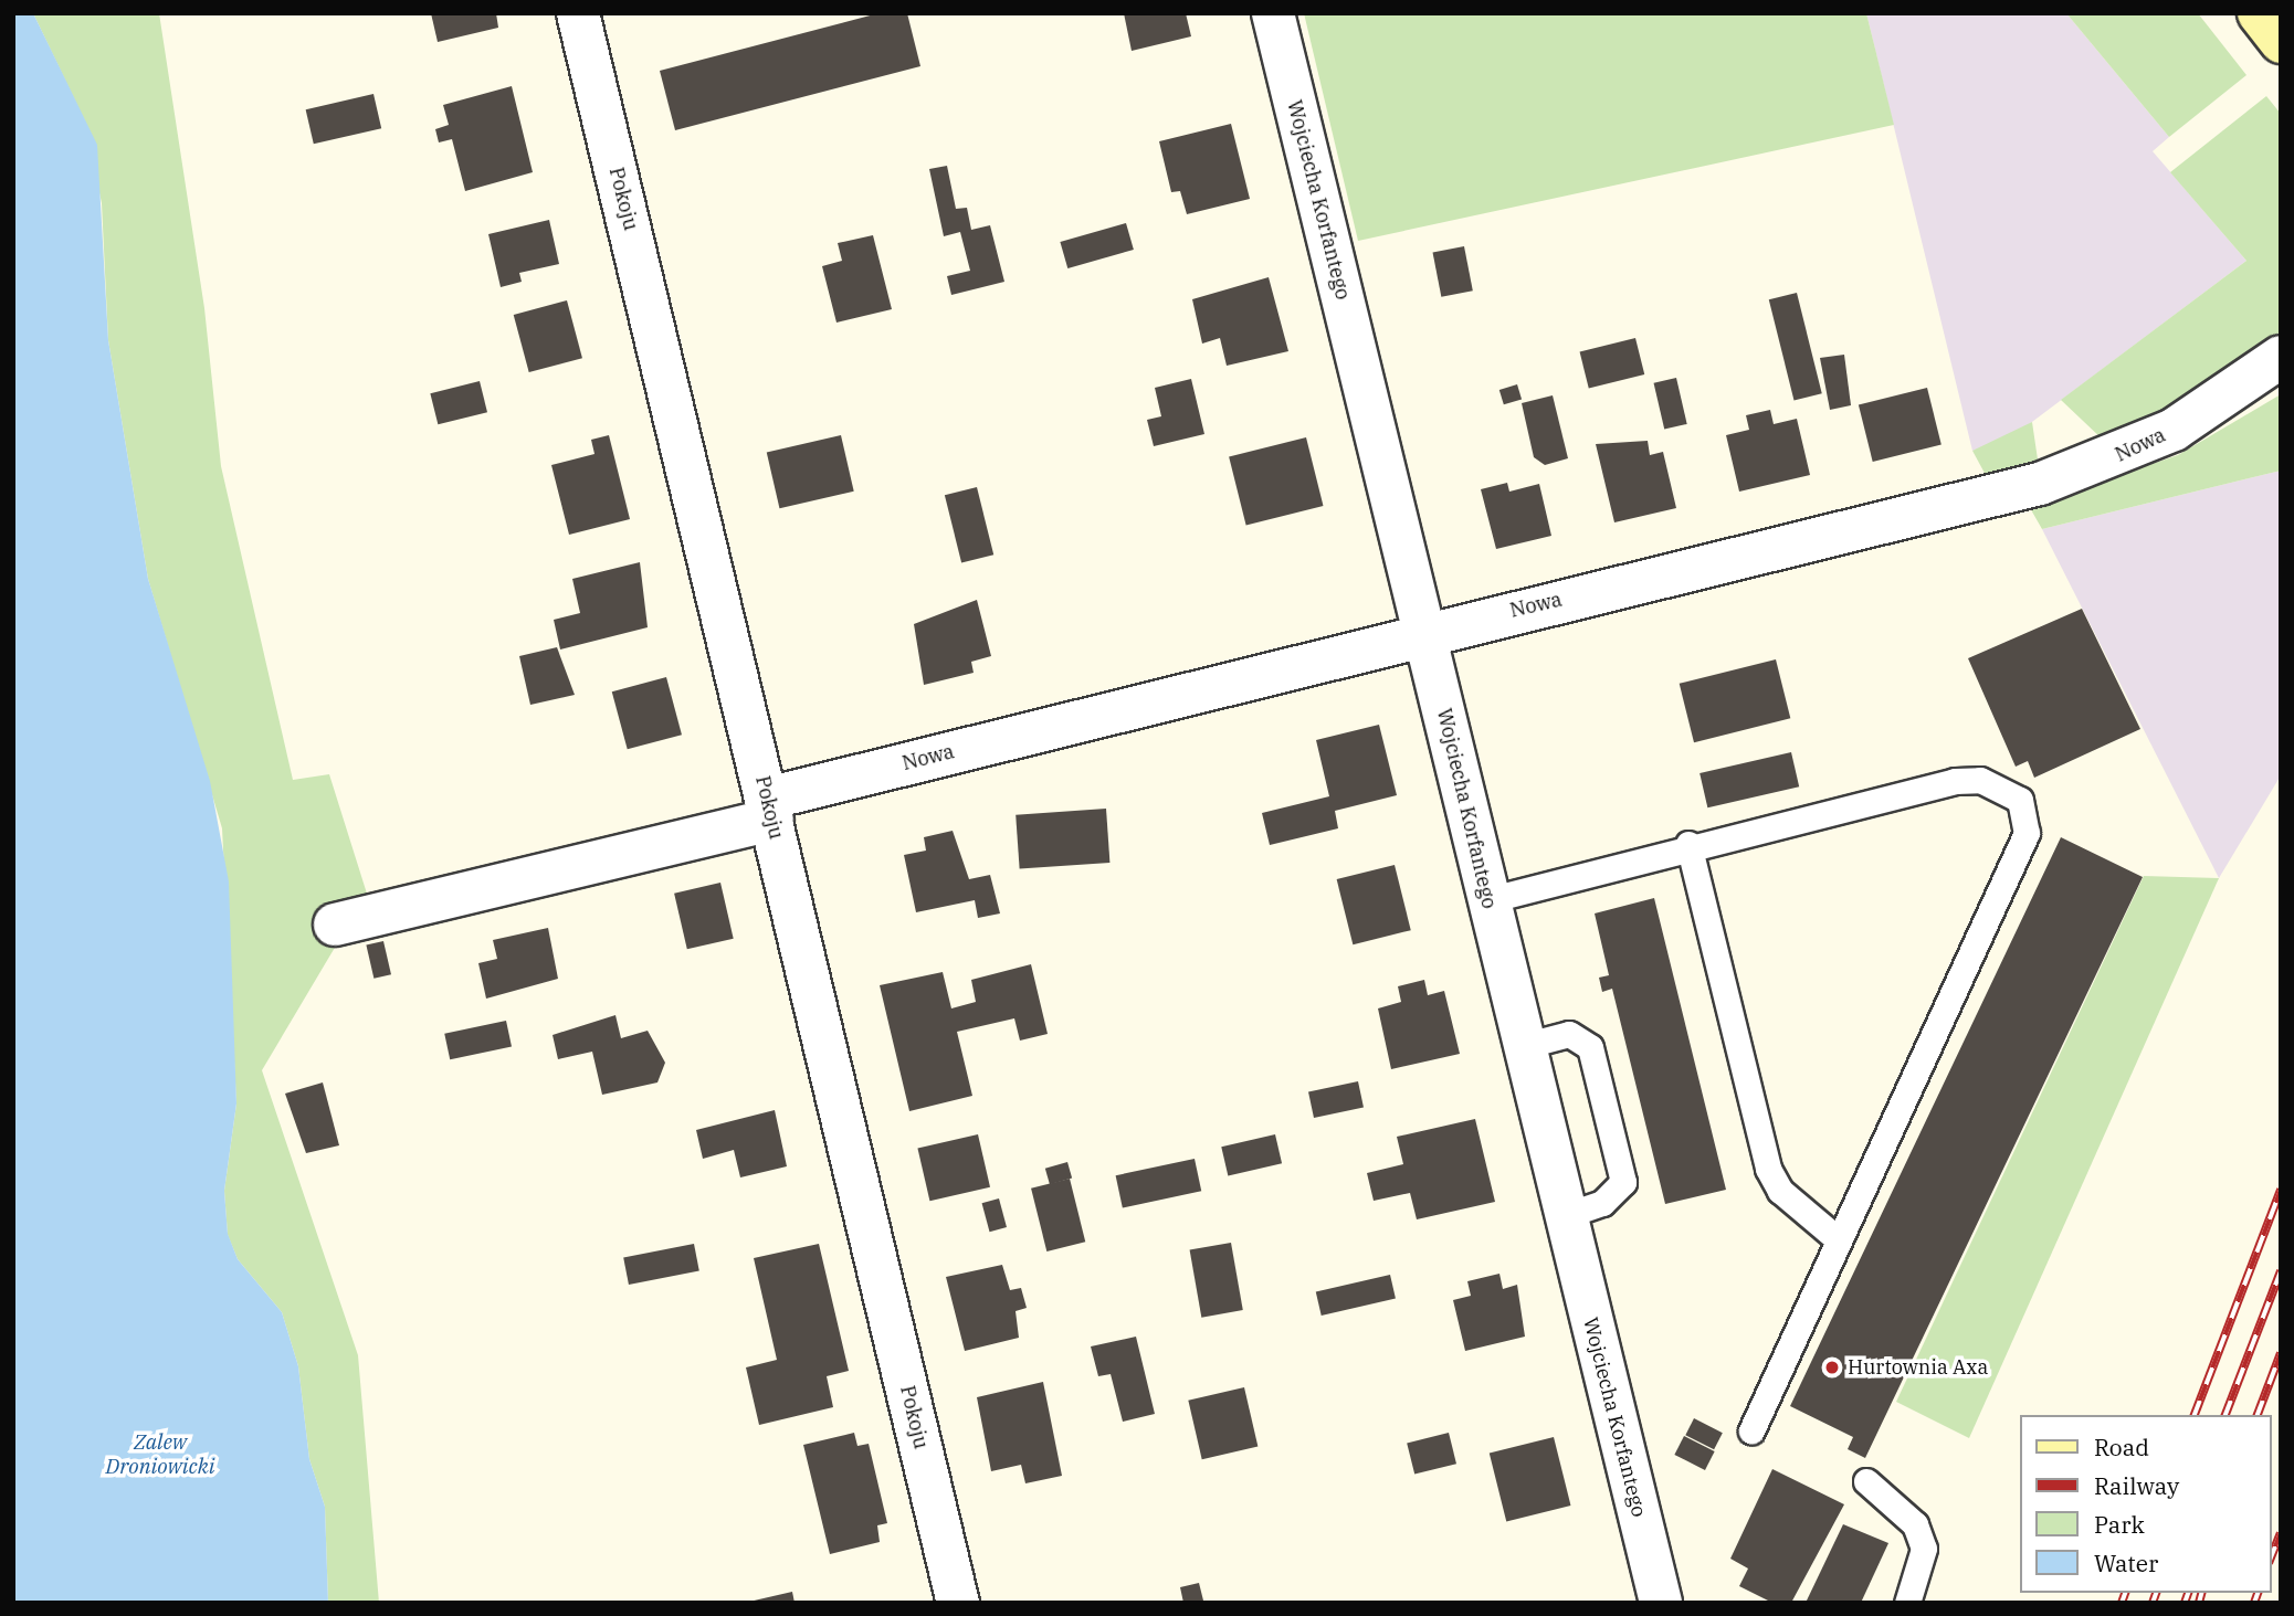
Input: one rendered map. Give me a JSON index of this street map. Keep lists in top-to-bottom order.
{
  "streets": {
    "street": ["Pokoju", "Wojciecha Korfantego", "Nowa"]
  },
  "crossings": [
    ["Pokoju", "Nowa"],
    ["Wojciecha Korfantego", "Nowa"]
  ],
  "water": ["Zalew Droniowicki"],
  "places": ["Hurtownia Axa"],
  "legend": [
    "Road",
    "Railway",
    "Park",
    "Water"
  ]
}
